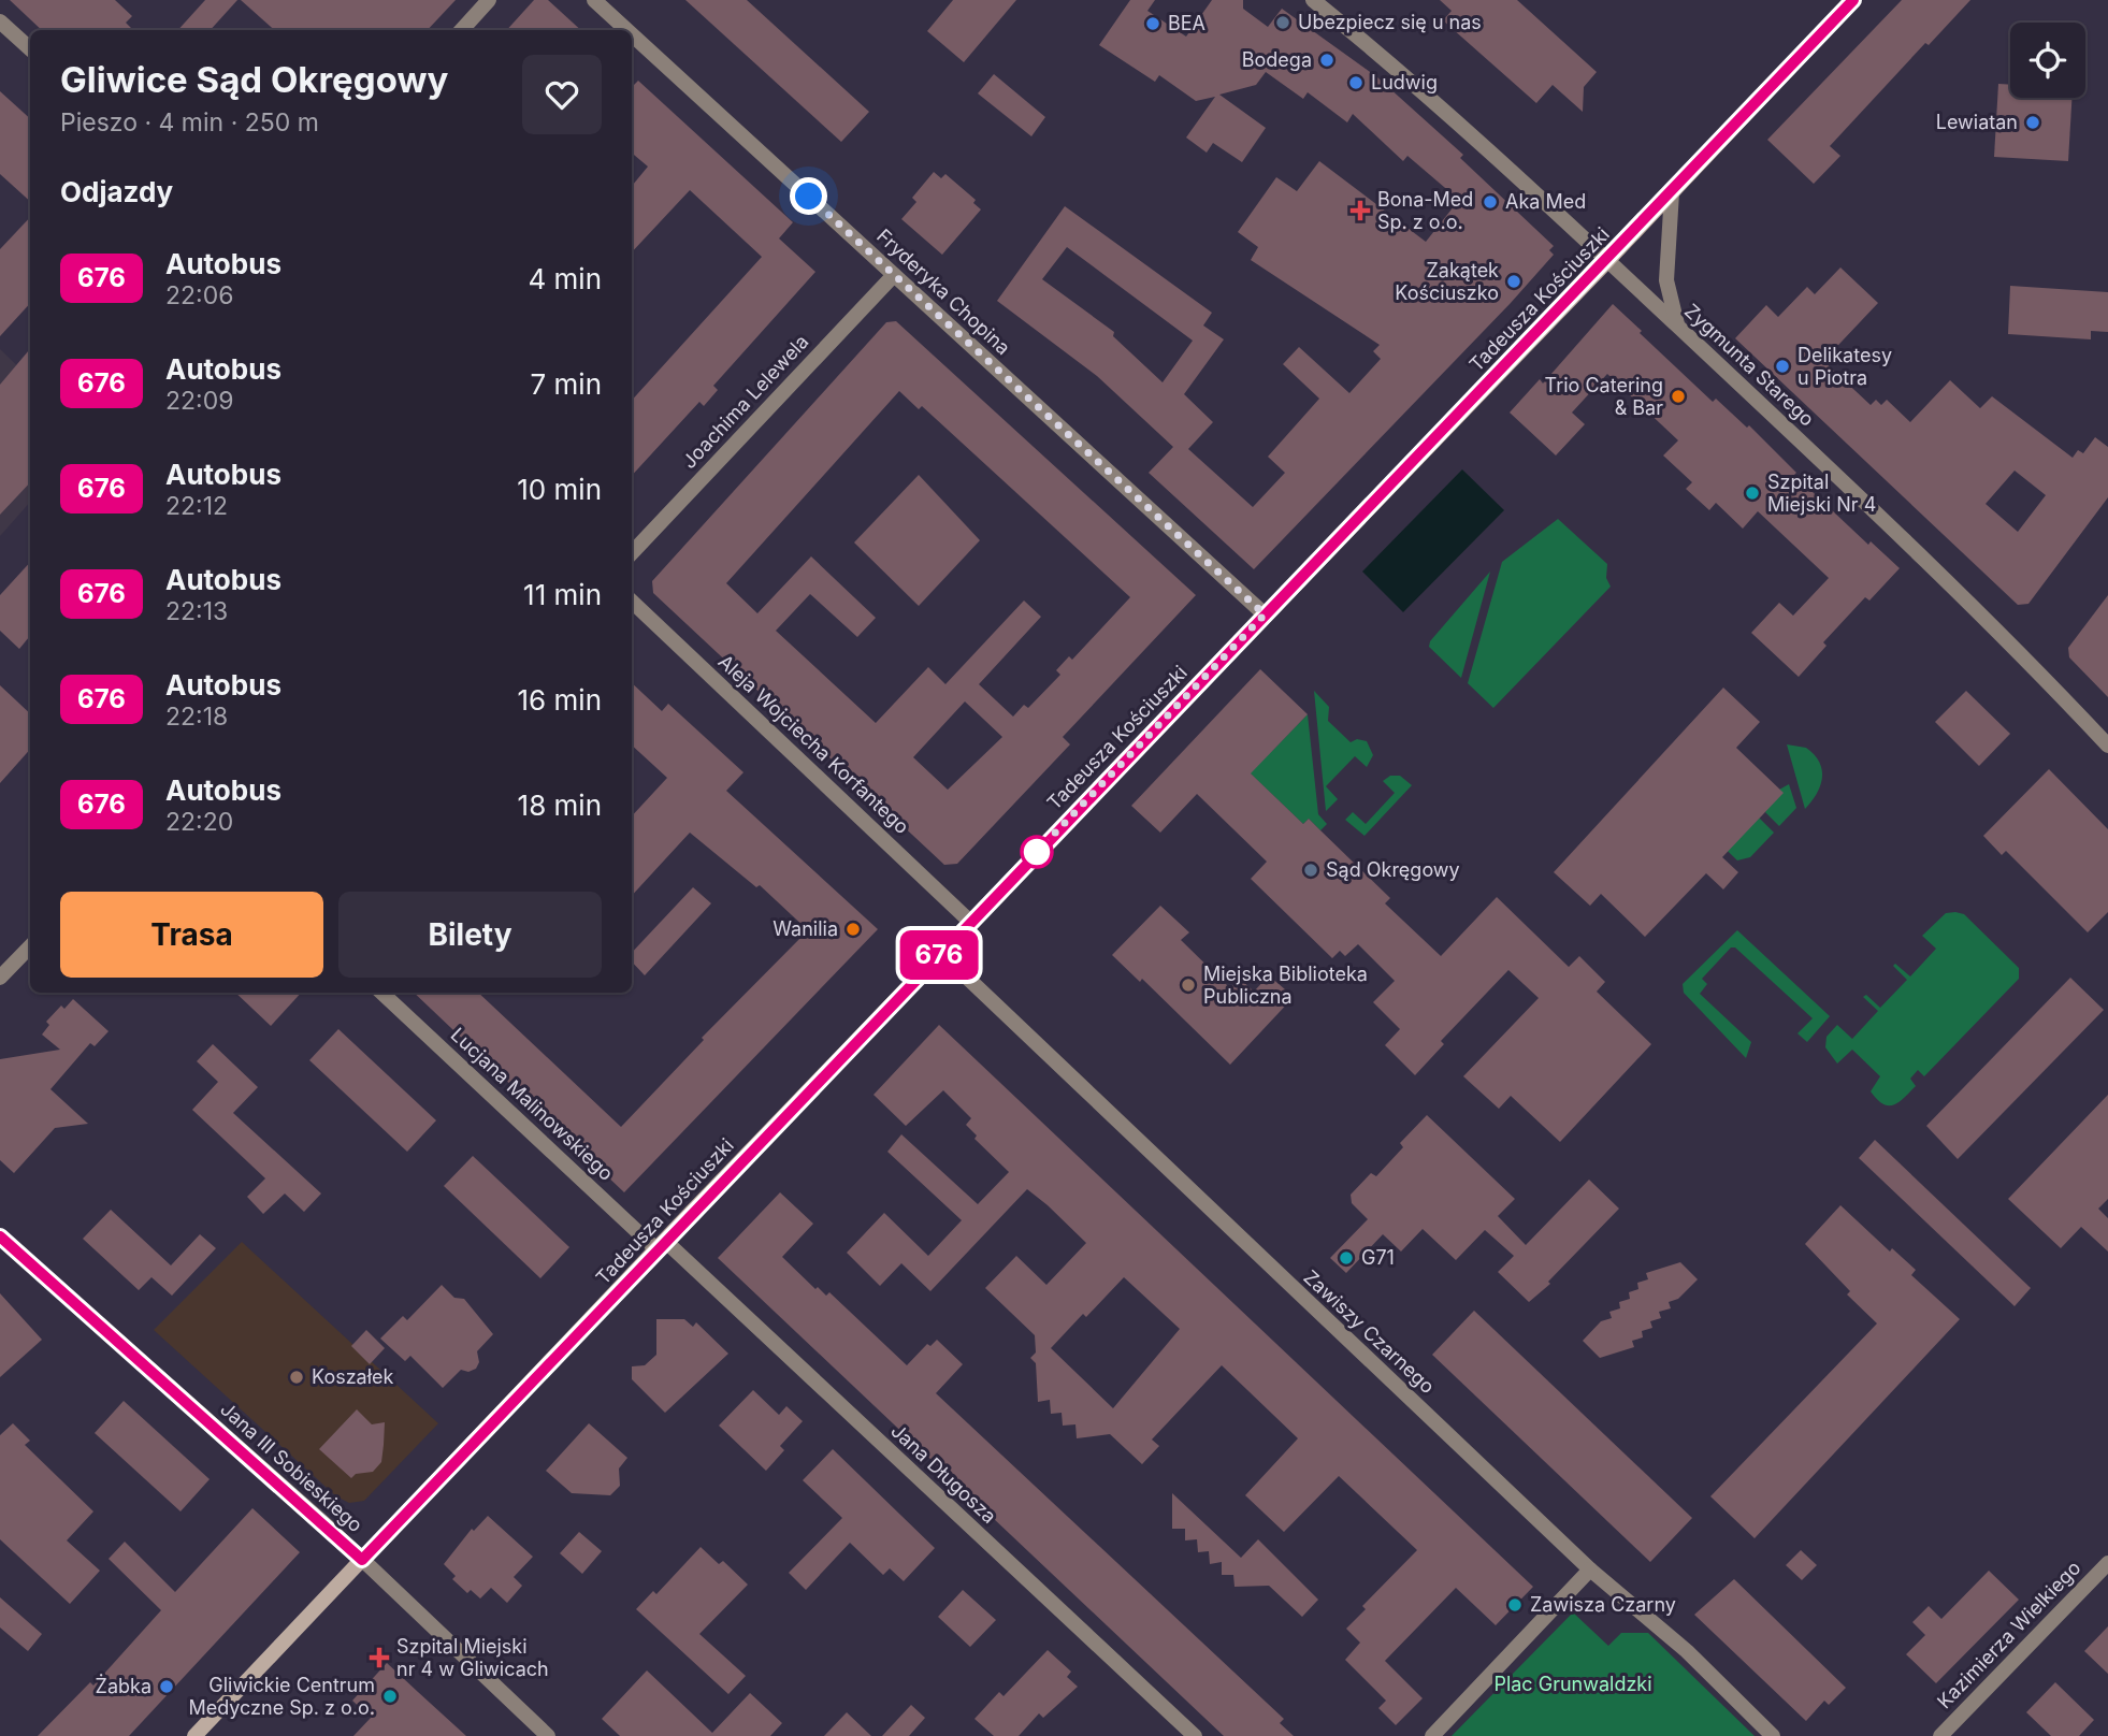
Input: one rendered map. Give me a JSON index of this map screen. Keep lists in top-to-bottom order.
{
  "streets": {
    "street": [
      "Fryderyka Chopina",
      "Tadeusza Kościuszki",
      "Zygmunta Starego",
      "Joachima Lelewela",
      "Aleja Wojciecha Korfantego",
      "Lucjana Malinowskiego",
      "Zawiszy Czarnego",
      "Jana III Sobieskiego",
      "Jana Długosza",
      "Kazimierza Wielkiego"
    ]
  },
  "crossings": [
    ["Fryderyka Chopina", "Tadeusza Kościuszki"],
    ["Fryderyka Chopina", "Joachima Lelewela"],
    ["Tadeusza Kościuszki", "Zygmunta Starego"],
    ["Tadeusza Kościuszki", "Aleja Wojciecha Korfantego"],
    ["Tadeusza Kościuszki", "Lucjana Malinowskiego"],
    ["Tadeusza Kościuszki", "Zawiszy Czarnego"],
    ["Tadeusza Kościuszki", "Jana III Sobieskiego"],
    ["Tadeusza Kościuszki", "Jana Długosza"],
    ["Lucjana Malinowskiego", "Jana Długosza"]
  ],
  "parks": ["Plac Grunwaldzki"],
  "places": {
    "other": [
      "Ubezpiecz się u nas",
      "BEA",
      "Bodega",
      "Ludwig",
      "Lewiatan",
      "Aka Med",
      "Zakątek Kościuszko",
      "Delikatesy u Piotra",
      "Trio Catering & Bar",
      "Szpital Miejski Nr 4",
      "Sąd Okręgowy",
      "Wanilia",
      "Miejska Biblioteka Publiczna",
      "G71",
      "Koszałek",
      "Zawisza Czarny",
      "Żabka",
      "Gliwickie Centrum Medyczne Sp. z o.o."
    ],
    "health": ["Bona-Med Sp. z o.o.", "Szpital Miejski nr 4 w Gliwicach"]
  },
  "lines": ["bus line 676"],
  "page": {
    "on_map": "676",
    "heading": [
      ["Gliwice Sąd Okręgowy", "Pieszo · 4 min · 250 m"],
      "Odjazdy"
    ],
    "list": [
      {
        "mark": "676",
        "name": "Autobus",
        "note": "22:06",
        "value": "4 min"
      },
      {
        "mark": "676",
        "name": "Autobus",
        "note": "22:09",
        "value": "7 min"
      },
      {
        "mark": "676",
        "name": "Autobus",
        "note": "22:12",
        "value": "10 min"
      },
      {
        "mark": "676",
        "name": "Autobus",
        "note": "22:13",
        "value": "11 min"
      },
      {
        "mark": "676",
        "name": "Autobus",
        "note": "22:18",
        "value": "16 min"
      },
      {
        "mark": "676",
        "name": "Autobus",
        "note": "22:20",
        "value": "18 min"
      }
    ],
    "buttons": ["Trasa", "Bilety"]
  }
}
